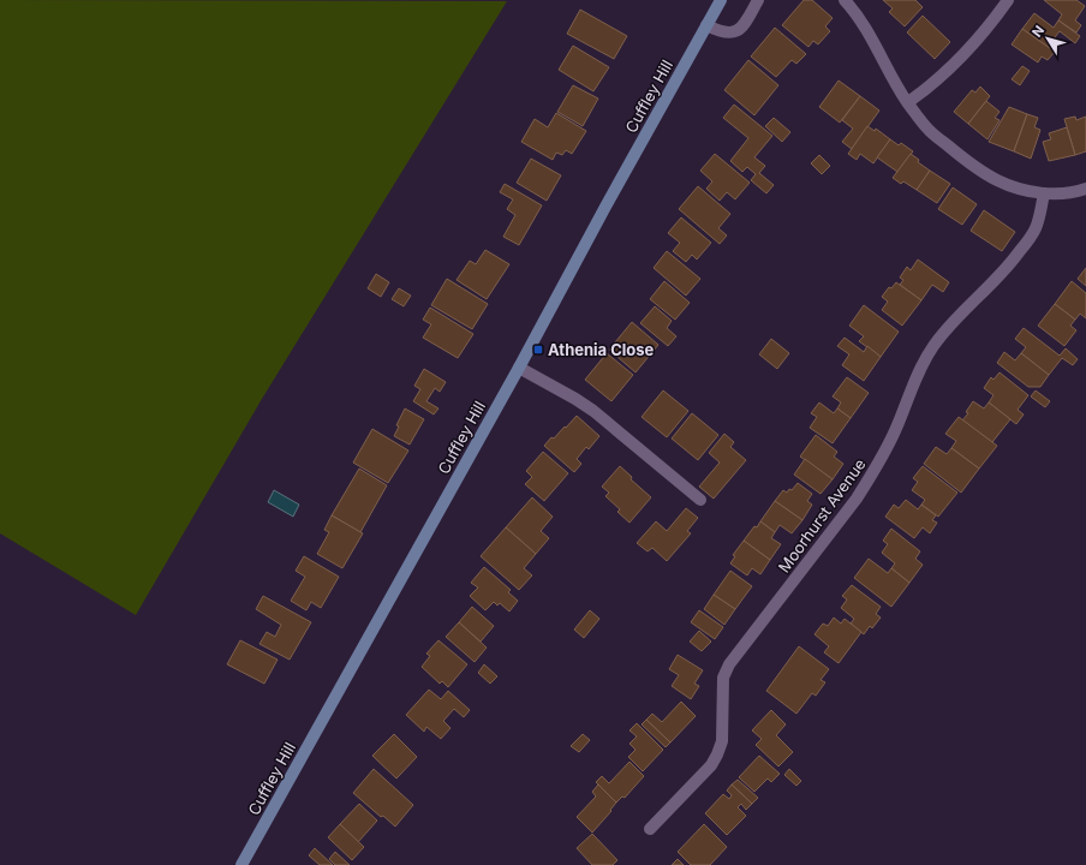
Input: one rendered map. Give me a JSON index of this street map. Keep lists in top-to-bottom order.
{
  "streets": {
    "main road": ["Cuffley Hill"],
    "street": ["Moorhurst Avenue"]
  },
  "places": {
    "transit": ["Athenia Close"]
  },
  "north": "top left"
}
